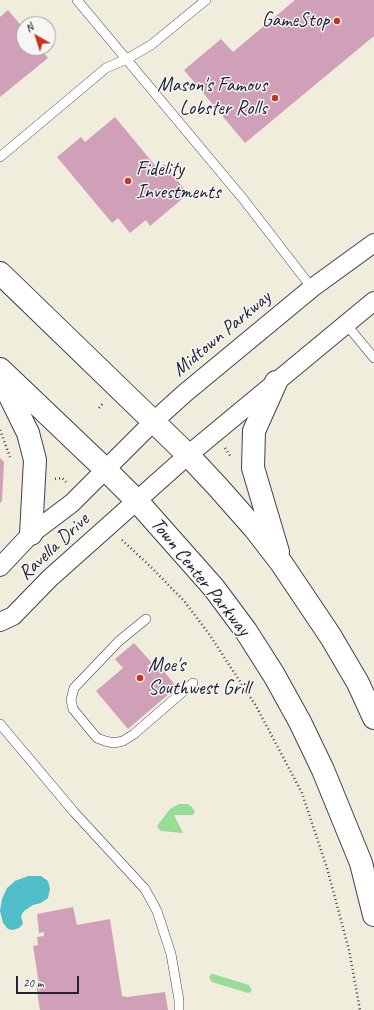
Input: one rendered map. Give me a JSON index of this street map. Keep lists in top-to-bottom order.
{
  "streets": {
    "main road": ["Town Center Parkway"],
    "street": ["Midtown Parkway", "Ravella Drive"]
  },
  "crossings": [
    ["Midtown Parkway", "Ravella Drive"],
    ["Midtown Parkway", "Town Center Parkway"],
    ["Ravella Drive", "Town Center Parkway"]
  ],
  "places": [
    "GameStop",
    "Mason's Famous Lobster Rolls",
    "Fidelity Investments",
    "Moe's Southwest Grill"
  ],
  "scale_bar": "20 m",
  "north": "top left"
}
